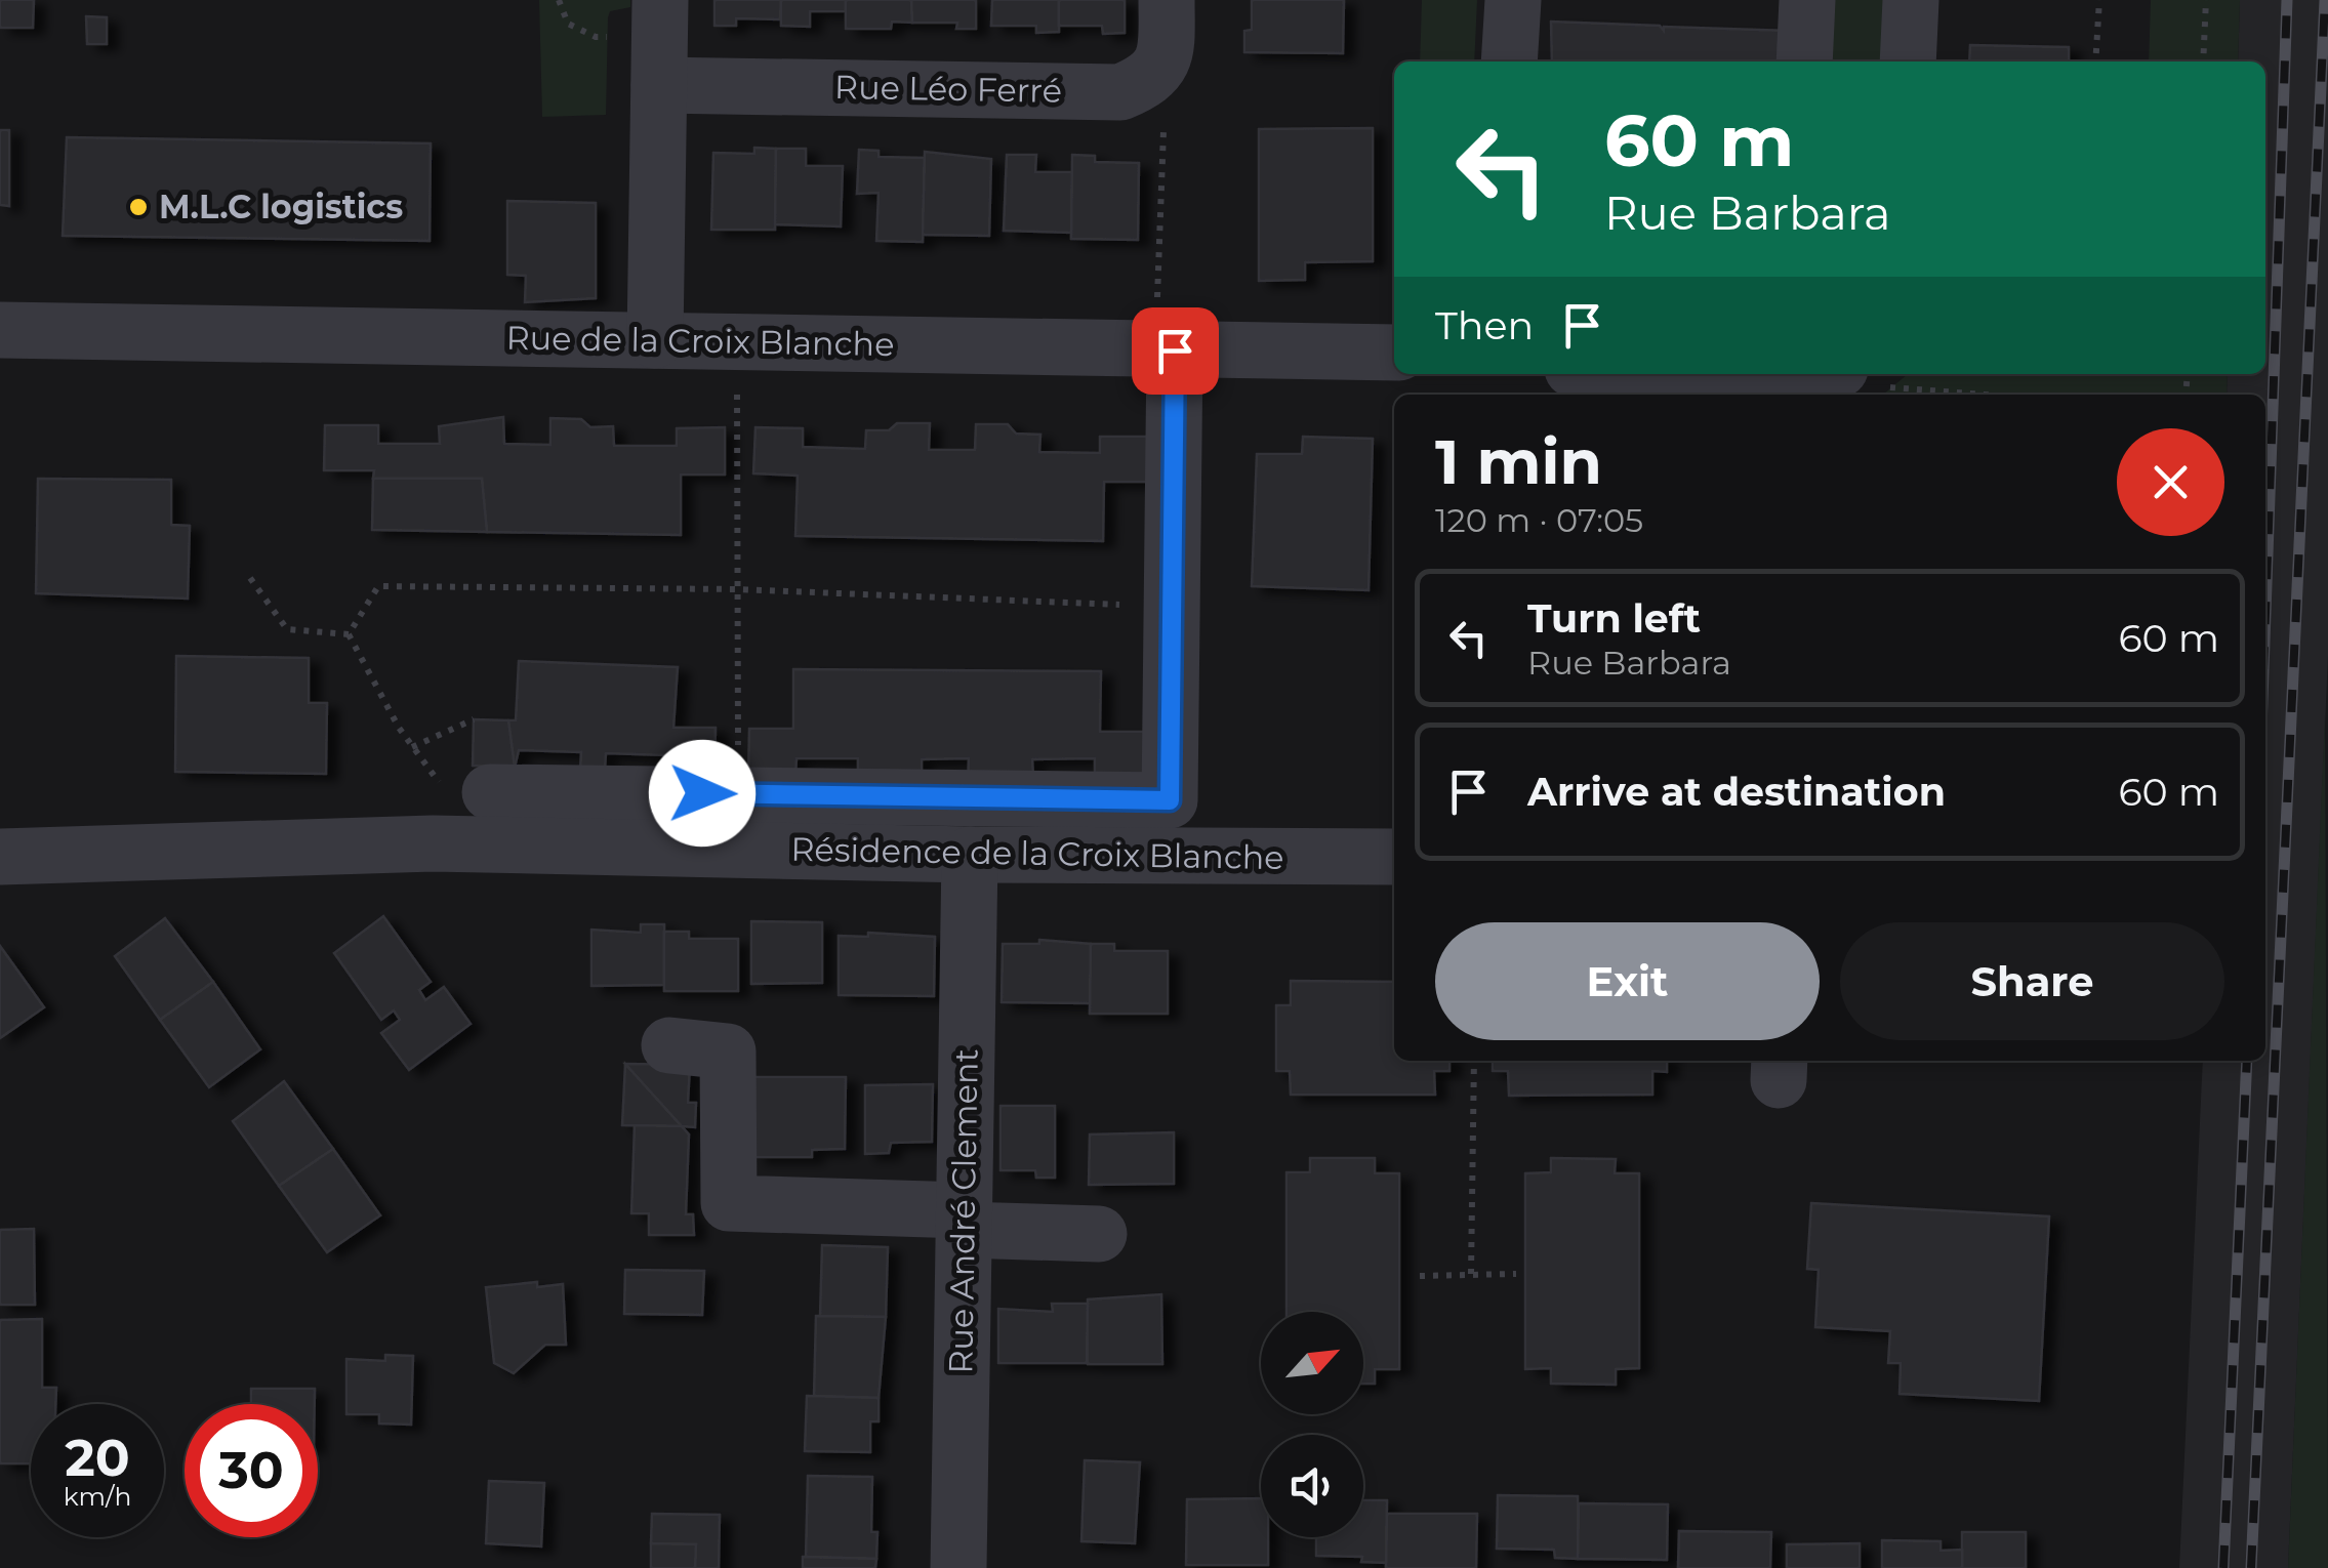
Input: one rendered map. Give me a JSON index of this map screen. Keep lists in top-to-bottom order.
{
  "streets": {
    "street": [
      "Rue Léo Ferré",
      "Rue de la Croix Blanche",
      "Résidence de la Croix Blanche",
      "Rue André Clement"
    ]
  },
  "crossings": [
    ["Résidence de la Croix Blanche", "Rue André Clement"]
  ],
  "places": ["M.L.C logistics"],
  "north": "top right",
  "page": {
    "turn": ["60 m", "Rue Barbara"],
    "then": "Then",
    "heading": ["1 min", "120 m · 07:05"],
    "list": [
      {
        "name": "Turn left",
        "note": "Rue Barbara",
        "value": "60 m"
      },
      {
        "name": "Arrive at destination",
        "value": "60 m"
      }
    ],
    "buttons": ["Exit", "Share"],
    "speed": "20 km/h",
    "limit": "30"
  }
}
